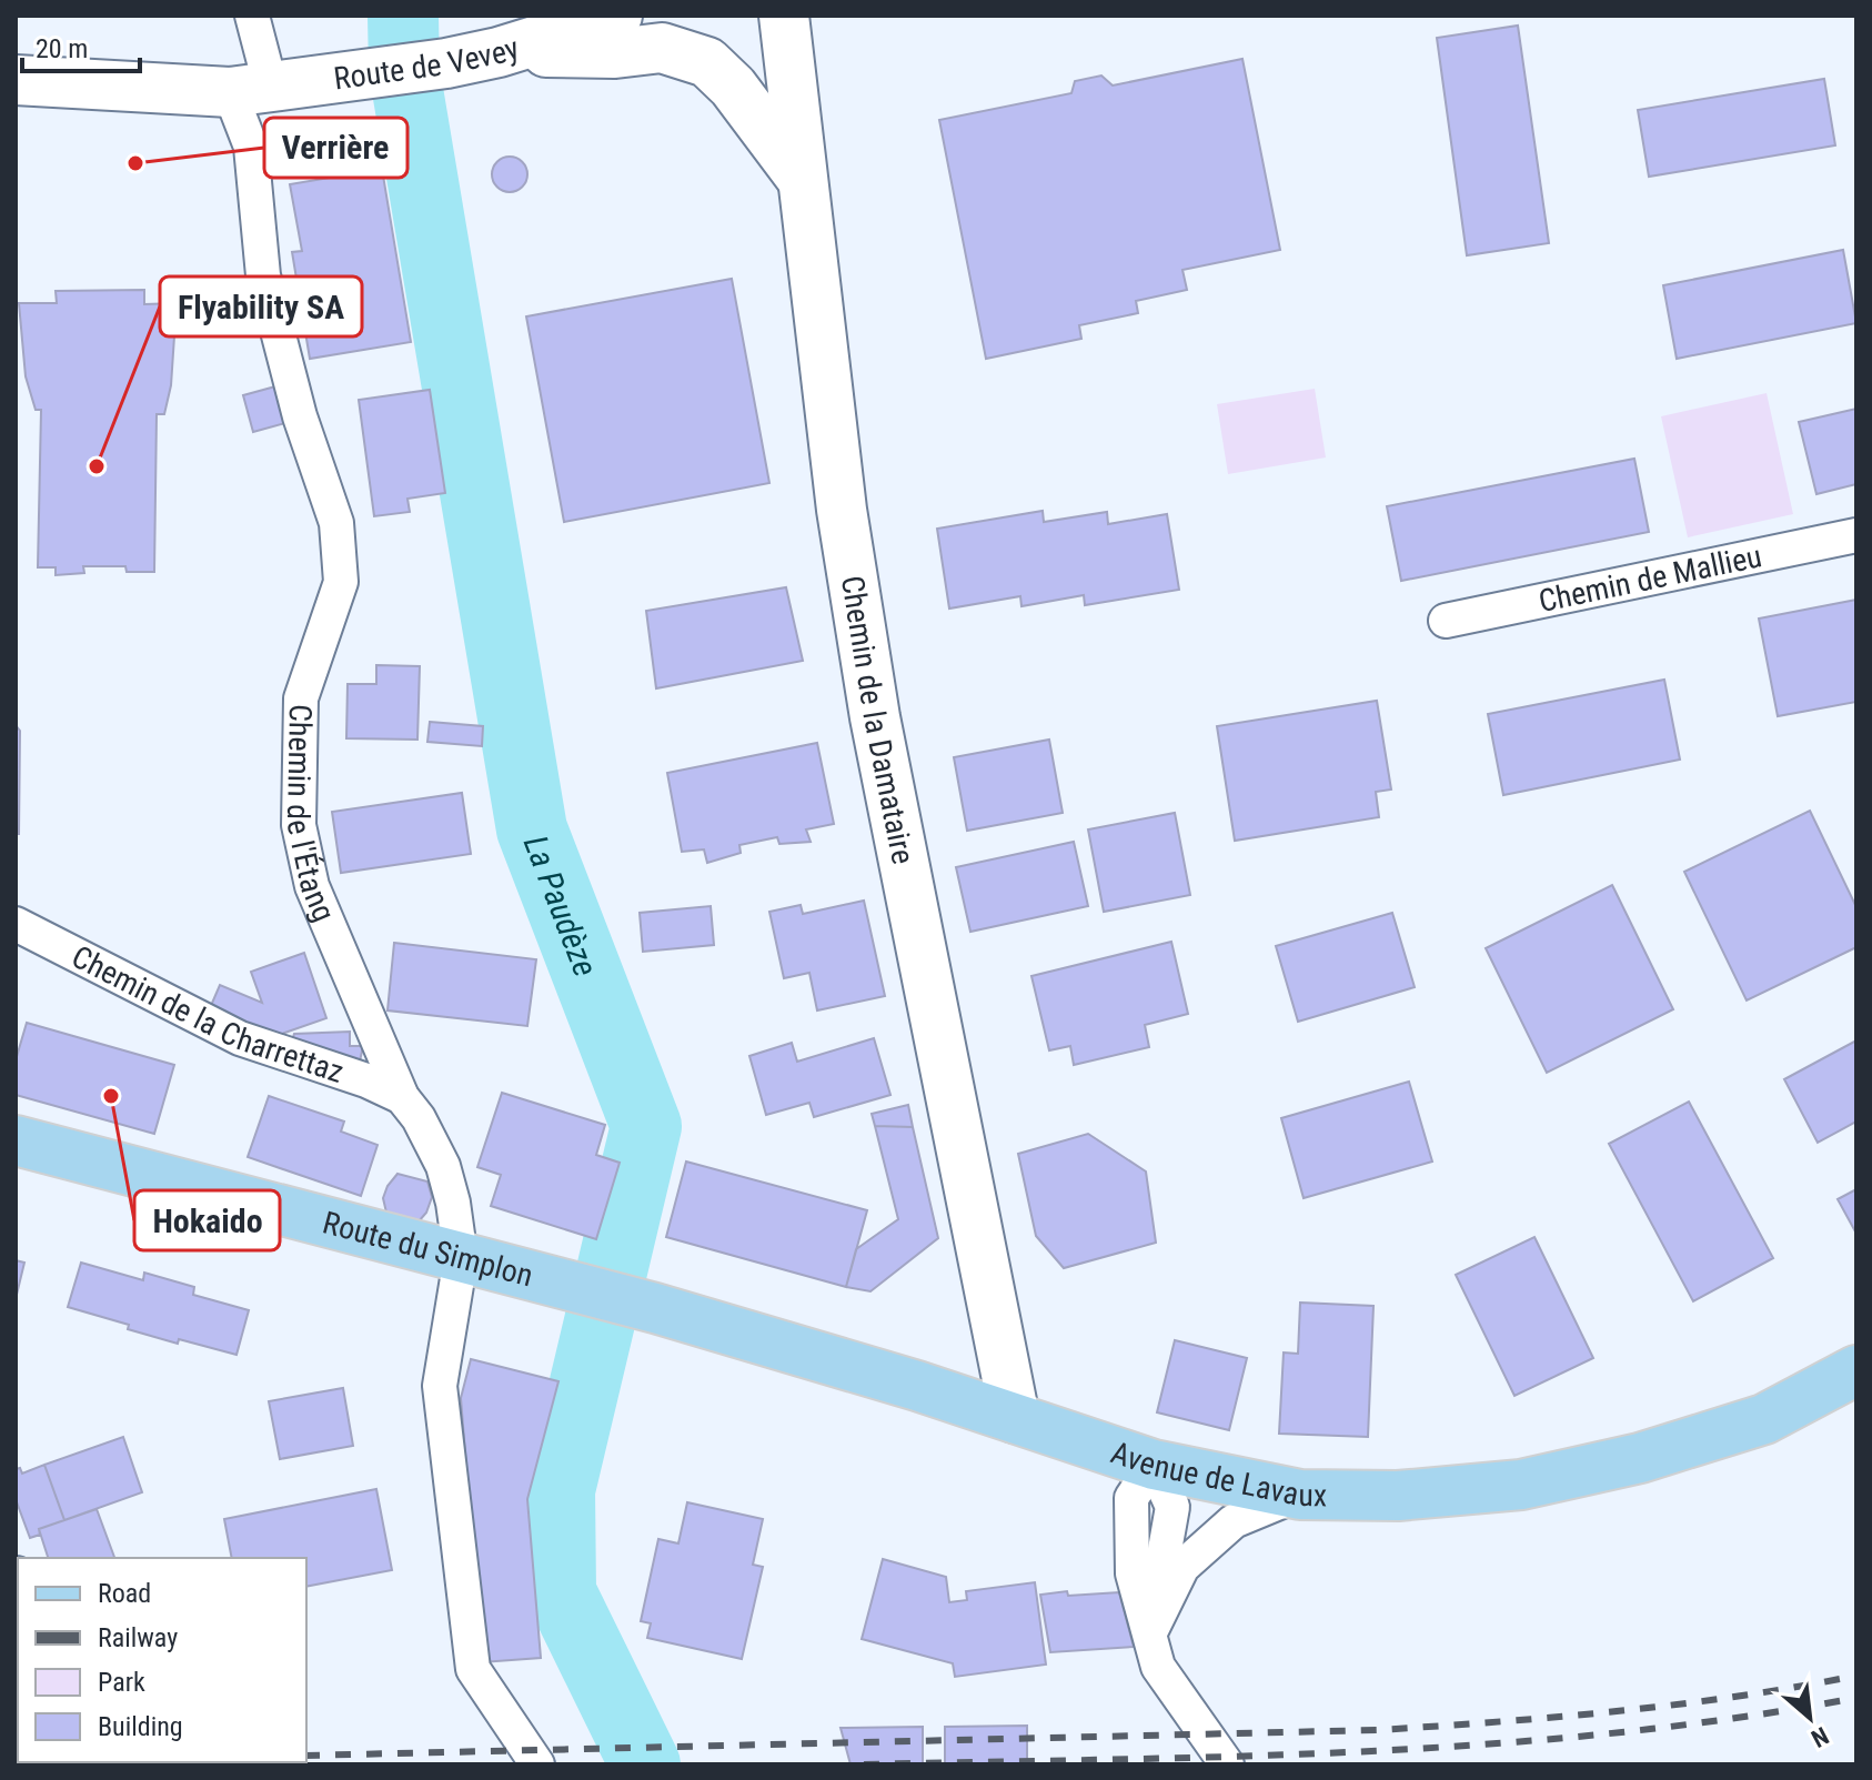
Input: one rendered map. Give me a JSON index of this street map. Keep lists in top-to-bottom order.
{
  "streets": {
    "main road": ["Route du Simplon", "Avenue de Lavaux"],
    "street": [
      "Route de Vevey",
      "Chemin de Mallieu",
      "Chemin de la Damataire",
      "Chemin de l'Étang",
      "Chemin de la Charrettaz"
    ]
  },
  "crossings": [
    ["Route de Vevey", "Chemin de l'Étang"],
    ["Chemin de la Damataire", "Avenue de Lavaux"],
    ["Chemin de l'Étang", "Chemin de la Charrettaz"],
    ["Chemin de l'Étang", "Route du Simplon"],
    ["Route du Simplon", "Avenue de Lavaux"]
  ],
  "water": ["La Paudèze"],
  "places": ["Verrière", "Flyability SA", "Hokaido"],
  "legend": [
    "Road",
    "Railway",
    "Park",
    "Building"
  ],
  "scale_bar": "20 m",
  "north": "bottom right"
}
